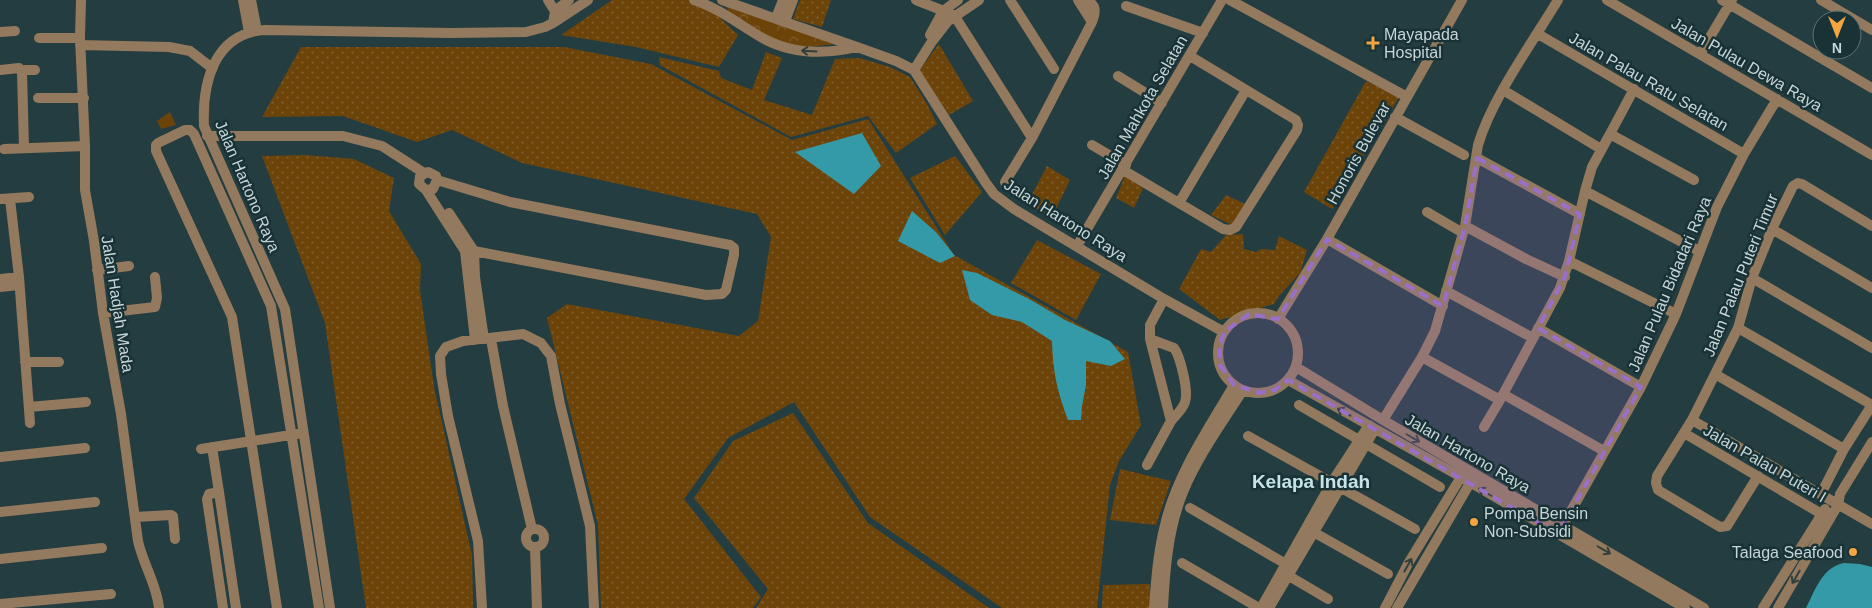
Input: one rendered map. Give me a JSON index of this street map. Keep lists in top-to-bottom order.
{
  "streets": {
    "street": [
      "Jalan Pulau Dewa Raya",
      "Jalan Palau Ratu Selatan",
      "Jalan Mahkota Selatan",
      "Honoris Bulevar",
      "Jalan Hartono Raya",
      "Jalan Palau Puteri Timur",
      "Jalan Pulau Bidadari Raya",
      "Jalan Hadjah Mada",
      "Jalan Palau Puteri I"
    ]
  },
  "crossings": [
    ["Jalan Pulau Dewa Raya", "Jalan Pulau Bidadari Raya"],
    ["Jalan Palau Ratu Selatan", "Jalan Pulau Bidadari Raya"],
    ["Jalan Mahkota Selatan", "Jalan Hartono Raya"],
    ["Honoris Bulevar", "Jalan Hartono Raya"],
    ["Jalan Hartono Raya", "Jalan Pulau Bidadari Raya"],
    ["Jalan Palau Puteri Timur", "Jalan Palau Puteri I"]
  ],
  "districts": ["Kelapa Indah"],
  "places": {
    "health": ["Mayapada Hospital"],
    "other": ["Pompa Bensin Non-Subsidi", "Talaga Seafood"]
  },
  "north": "bottom"
}
